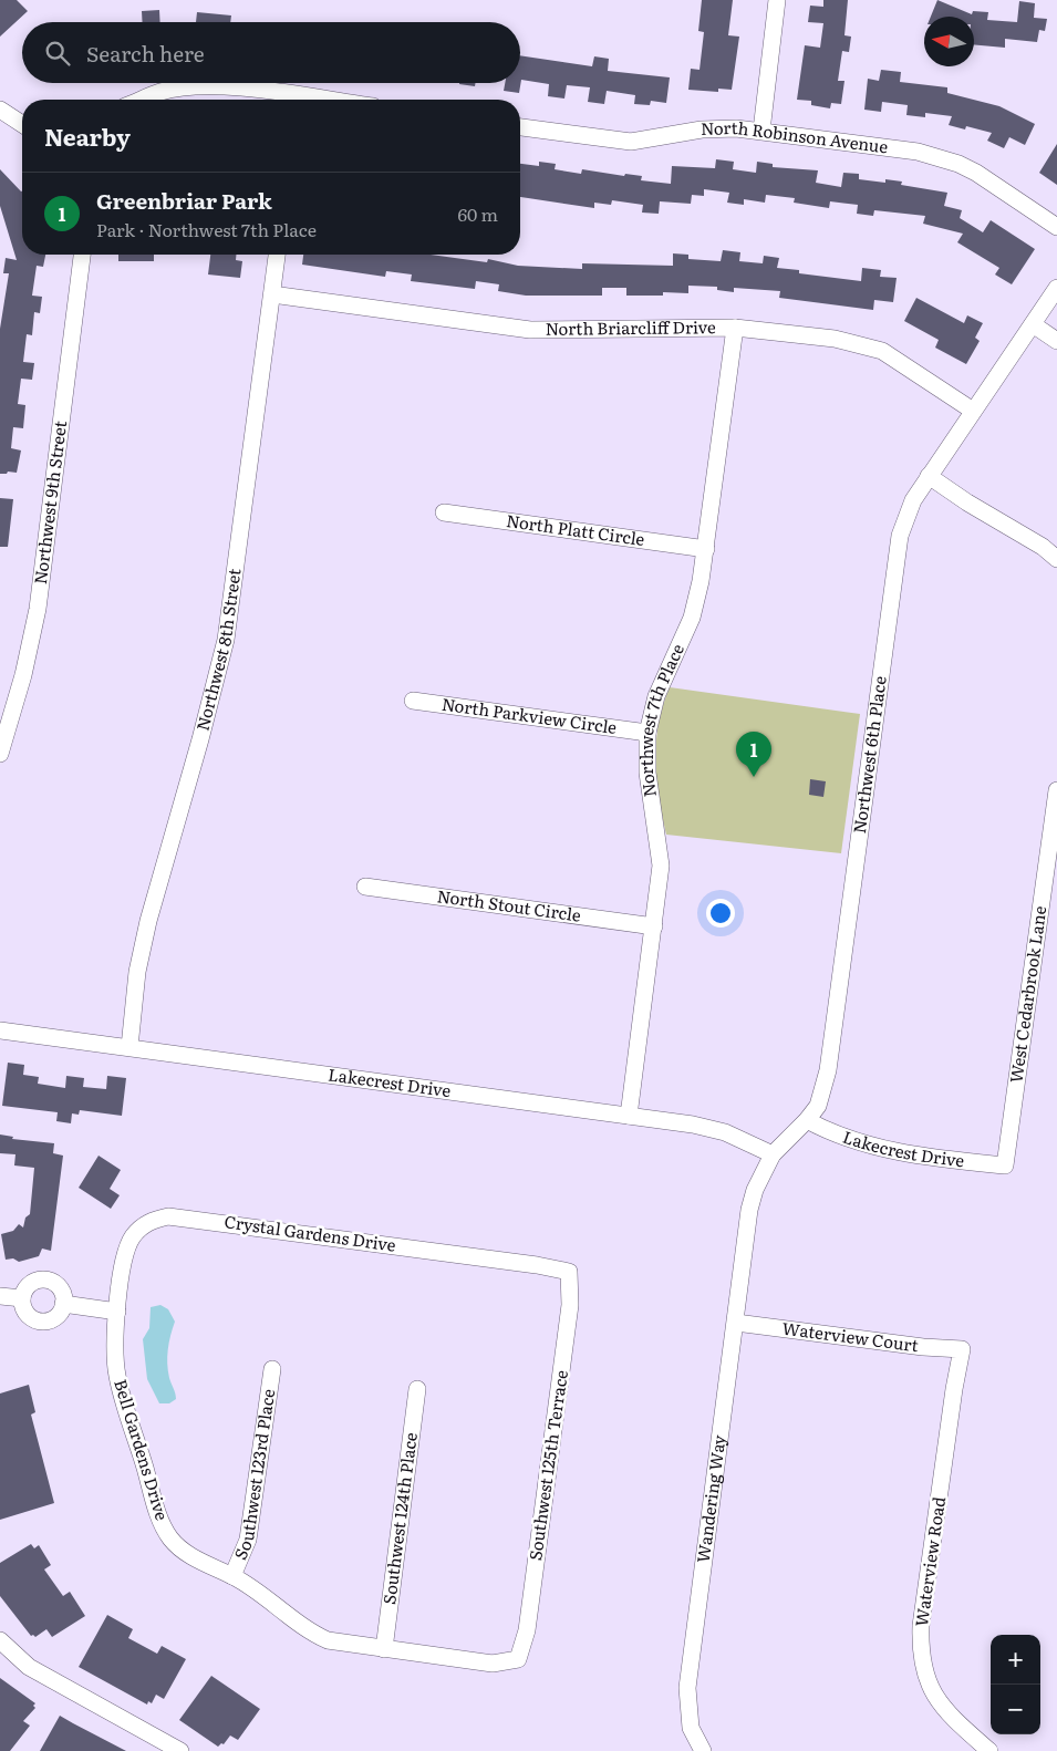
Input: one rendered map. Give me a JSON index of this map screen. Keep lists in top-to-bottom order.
{
  "streets": {
    "street": [
      "North Robinson Avenue",
      "North Briarcliff Drive",
      "Northwest 9th Street",
      "North Platt Circle",
      "Northwest 8th Street",
      "North Parkview Circle",
      "Northwest 7th Place",
      "Northwest 6th Place",
      "North Stout Circle",
      "West Cedarbrook Lane",
      "Lakecrest Drive",
      "Crystal Gardens Drive",
      "Waterview Court",
      "Bell Gardens Drive",
      "Southwest 125th Terrace",
      "Southwest 123rd Place",
      "Wandering Way",
      "Southwest 124th Place",
      "Waterview Road"
    ]
  },
  "crossings": [
    ["North Briarcliff Drive", "Northwest 8th Street"],
    ["North Briarcliff Drive", "Northwest 7th Place"],
    ["North Briarcliff Drive", "Northwest 6th Place"],
    ["North Platt Circle", "Northwest 7th Place"],
    ["Northwest 8th Street", "Lakecrest Drive"],
    ["North Parkview Circle", "Northwest 7th Place"],
    ["Northwest 7th Place", "North Stout Circle"],
    ["Northwest 7th Place", "Lakecrest Drive"],
    ["Northwest 6th Place", "Lakecrest Drive"],
    ["Northwest 6th Place", "Wandering Way"],
    ["West Cedarbrook Lane", "Lakecrest Drive"],
    ["Crystal Gardens Drive", "Bell Gardens Drive"],
    ["Crystal Gardens Drive", "Southwest 125th Terrace"],
    ["Waterview Court", "Wandering Way"],
    ["Waterview Court", "Waterview Road"],
    ["Bell Gardens Drive", "Southwest 125th Terrace"],
    ["Bell Gardens Drive", "Southwest 123rd Place"],
    ["Bell Gardens Drive", "Southwest 124th Place"]
  ],
  "north": "left",
  "page": {
    "search": "Search here",
    "heading": "Nearby",
    "list": [
      {
        "mark": "1",
        "name": "Greenbriar Park",
        "note": "Park · Northwest 7th Place",
        "value": "60 m"
      }
    ],
    "pins": "1",
    "map_buttons": ["+", "−"]
  }
}
